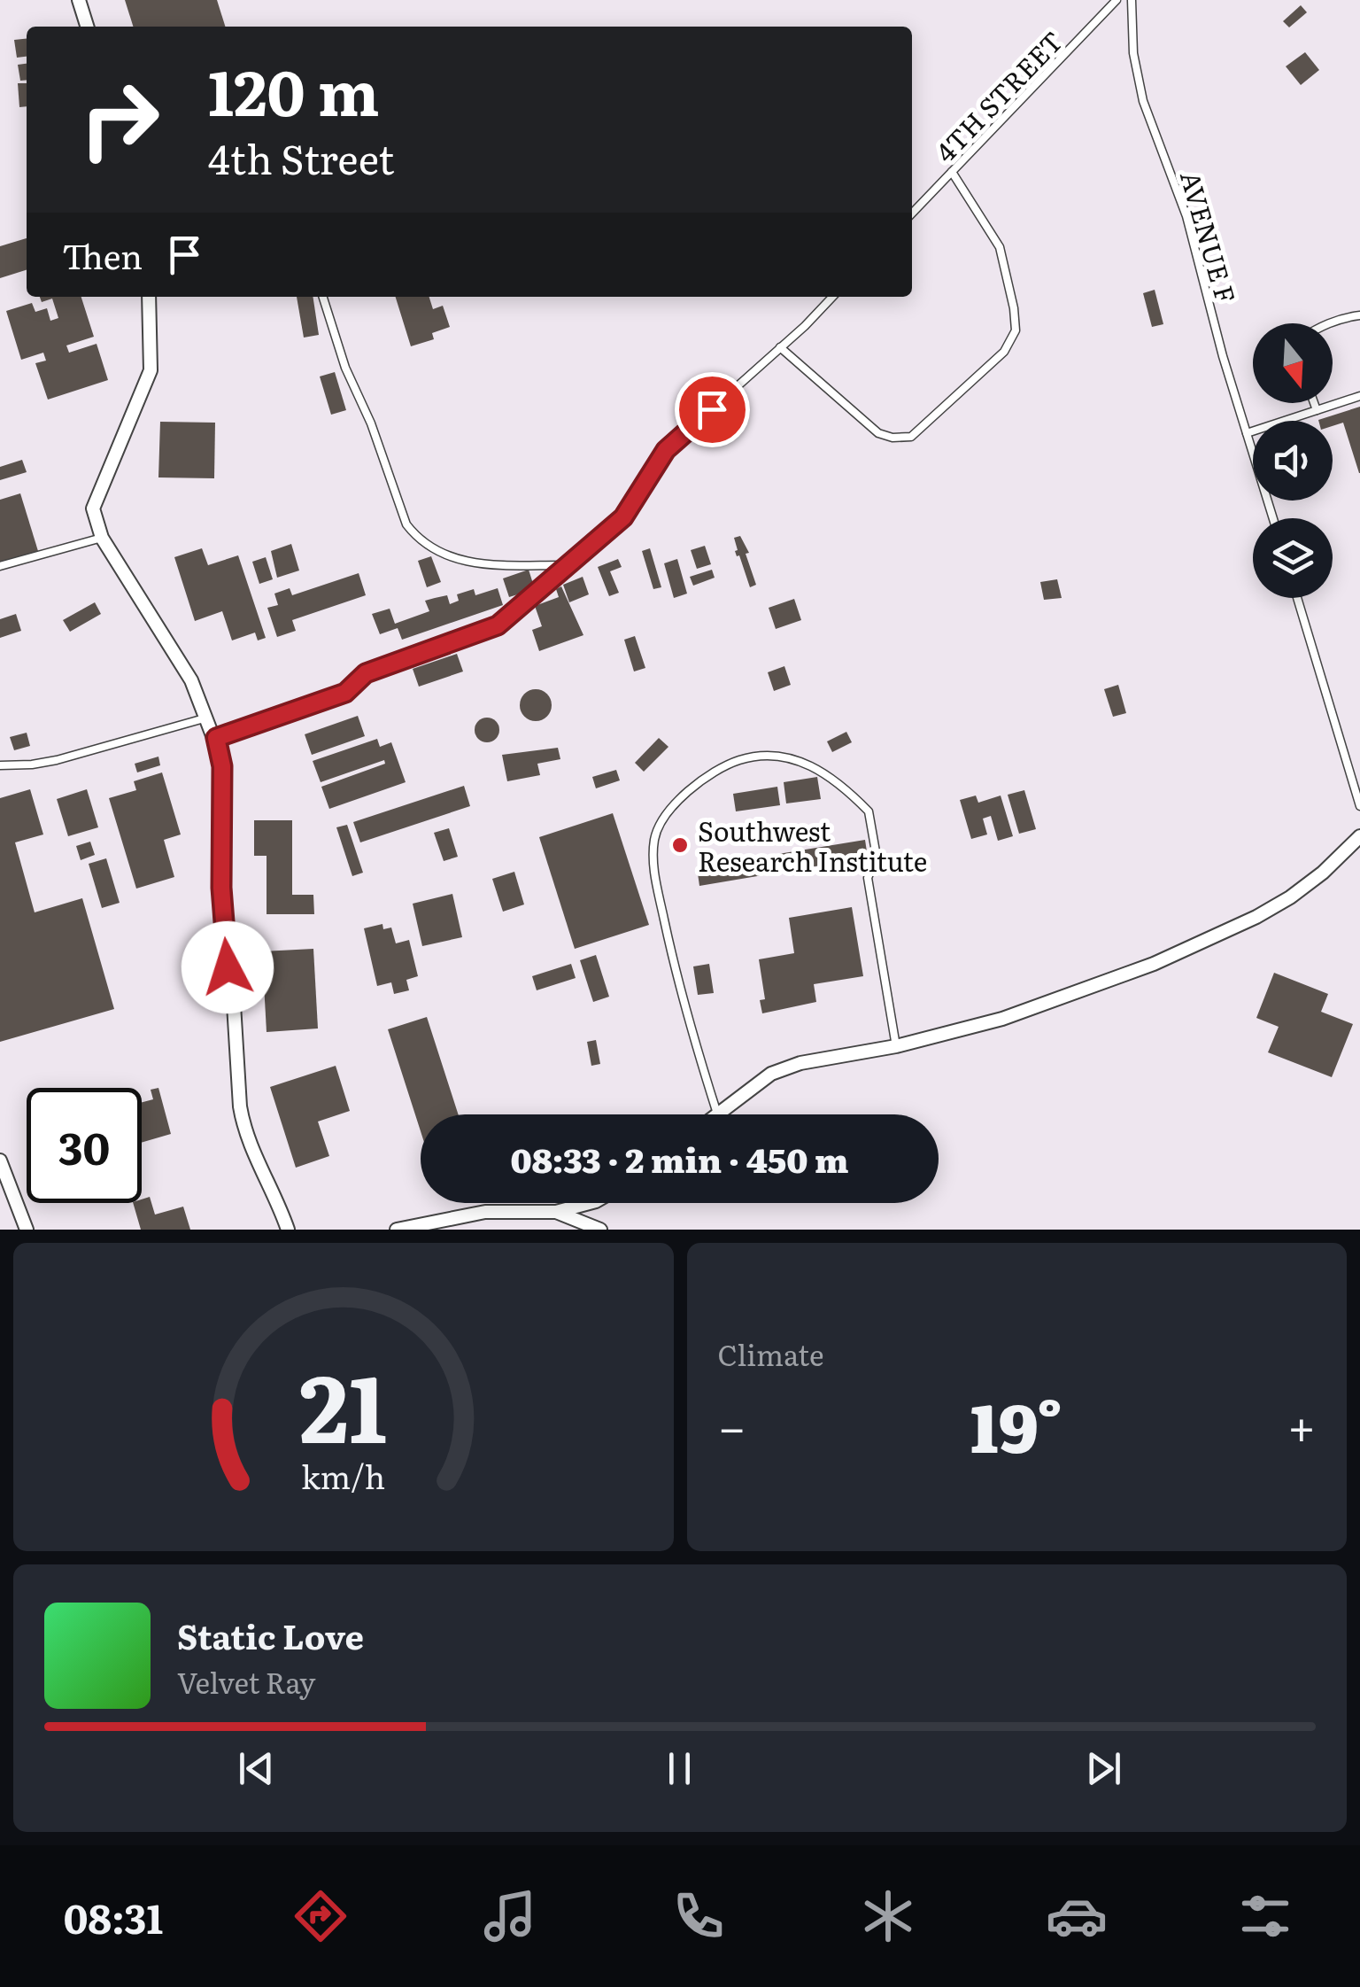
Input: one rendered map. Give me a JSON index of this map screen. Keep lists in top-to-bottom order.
{
  "streets": {
    "lane": ["4TH STREET", "AVENUE F"]
  },
  "places": ["Southwest Research Institute"],
  "north": "bottom",
  "page": {
    "turn": ["120 m", "4th Street"],
    "then": "Then",
    "limit": "30",
    "trip": "08:33 · 2 min · 450 m",
    "tile": "Climate",
    "heat": ["−", "19°", "+"],
    "song": ["Static Love", "Velvet Ray"],
    "tabs": "08:31",
    "gauge": ["21", "km/h"]
  }
}
